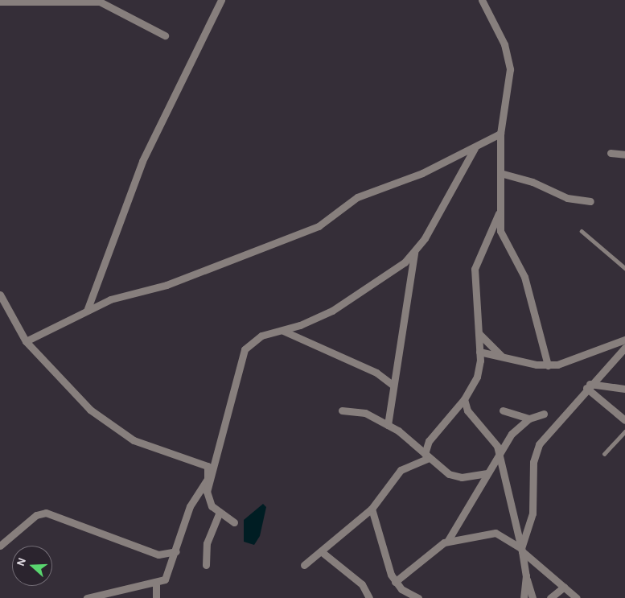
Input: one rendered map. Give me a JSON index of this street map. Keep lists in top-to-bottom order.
{
  "north": "left"
}
